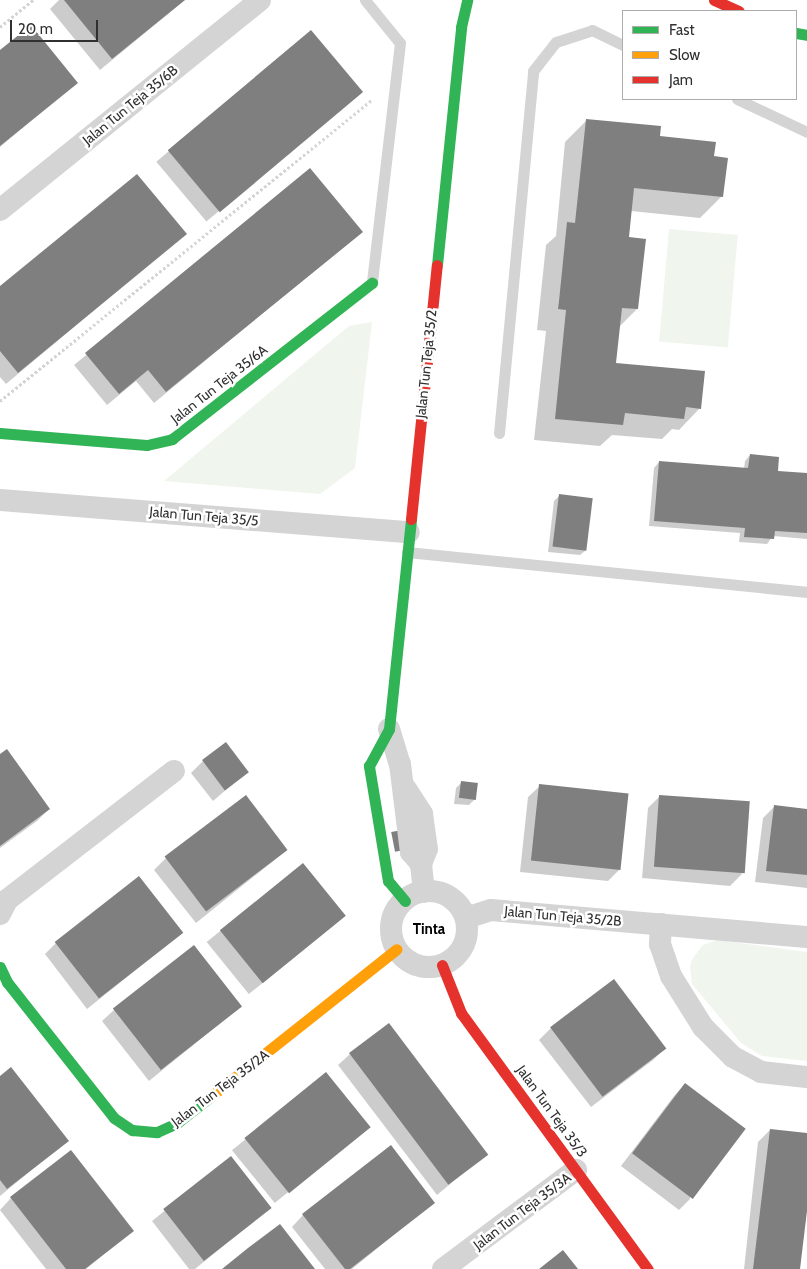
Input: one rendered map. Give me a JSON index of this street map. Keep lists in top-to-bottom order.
{
  "streets": {
    "street": [
      "Jalan Tun Teja 35/6B",
      "Jalan Tun Teja 35/2",
      "Jalan Tun Teja 35/6A",
      "Jalan Tun Teja 35/5",
      "Jalan Tun Teja 35/2B",
      "Jalan Tun Teja 35/2A",
      "Jalan Tun Teja 35/3",
      "Jalan Tun Teja 35/3A"
    ]
  },
  "crossings": [
    ["Jalan Tun Teja 35/2", "Jalan Tun Teja 35/5"],
    ["Jalan Tun Teja 35/2", "Jalan Tun Teja 35/2B"],
    ["Jalan Tun Teja 35/2", "Jalan Tun Teja 35/2A"],
    ["Jalan Tun Teja 35/2", "Jalan Tun Teja 35/3"],
    ["Jalan Tun Teja 35/2B", "Jalan Tun Teja 35/2A"],
    ["Jalan Tun Teja 35/2B", "Jalan Tun Teja 35/3"],
    ["Jalan Tun Teja 35/2A", "Jalan Tun Teja 35/3"],
    ["Jalan Tun Teja 35/3", "Jalan Tun Teja 35/3A"]
  ],
  "districts": ["Tinta"],
  "legend": ["Fast", "Slow", "Jam"],
  "scale_bar": "20 m"
}
